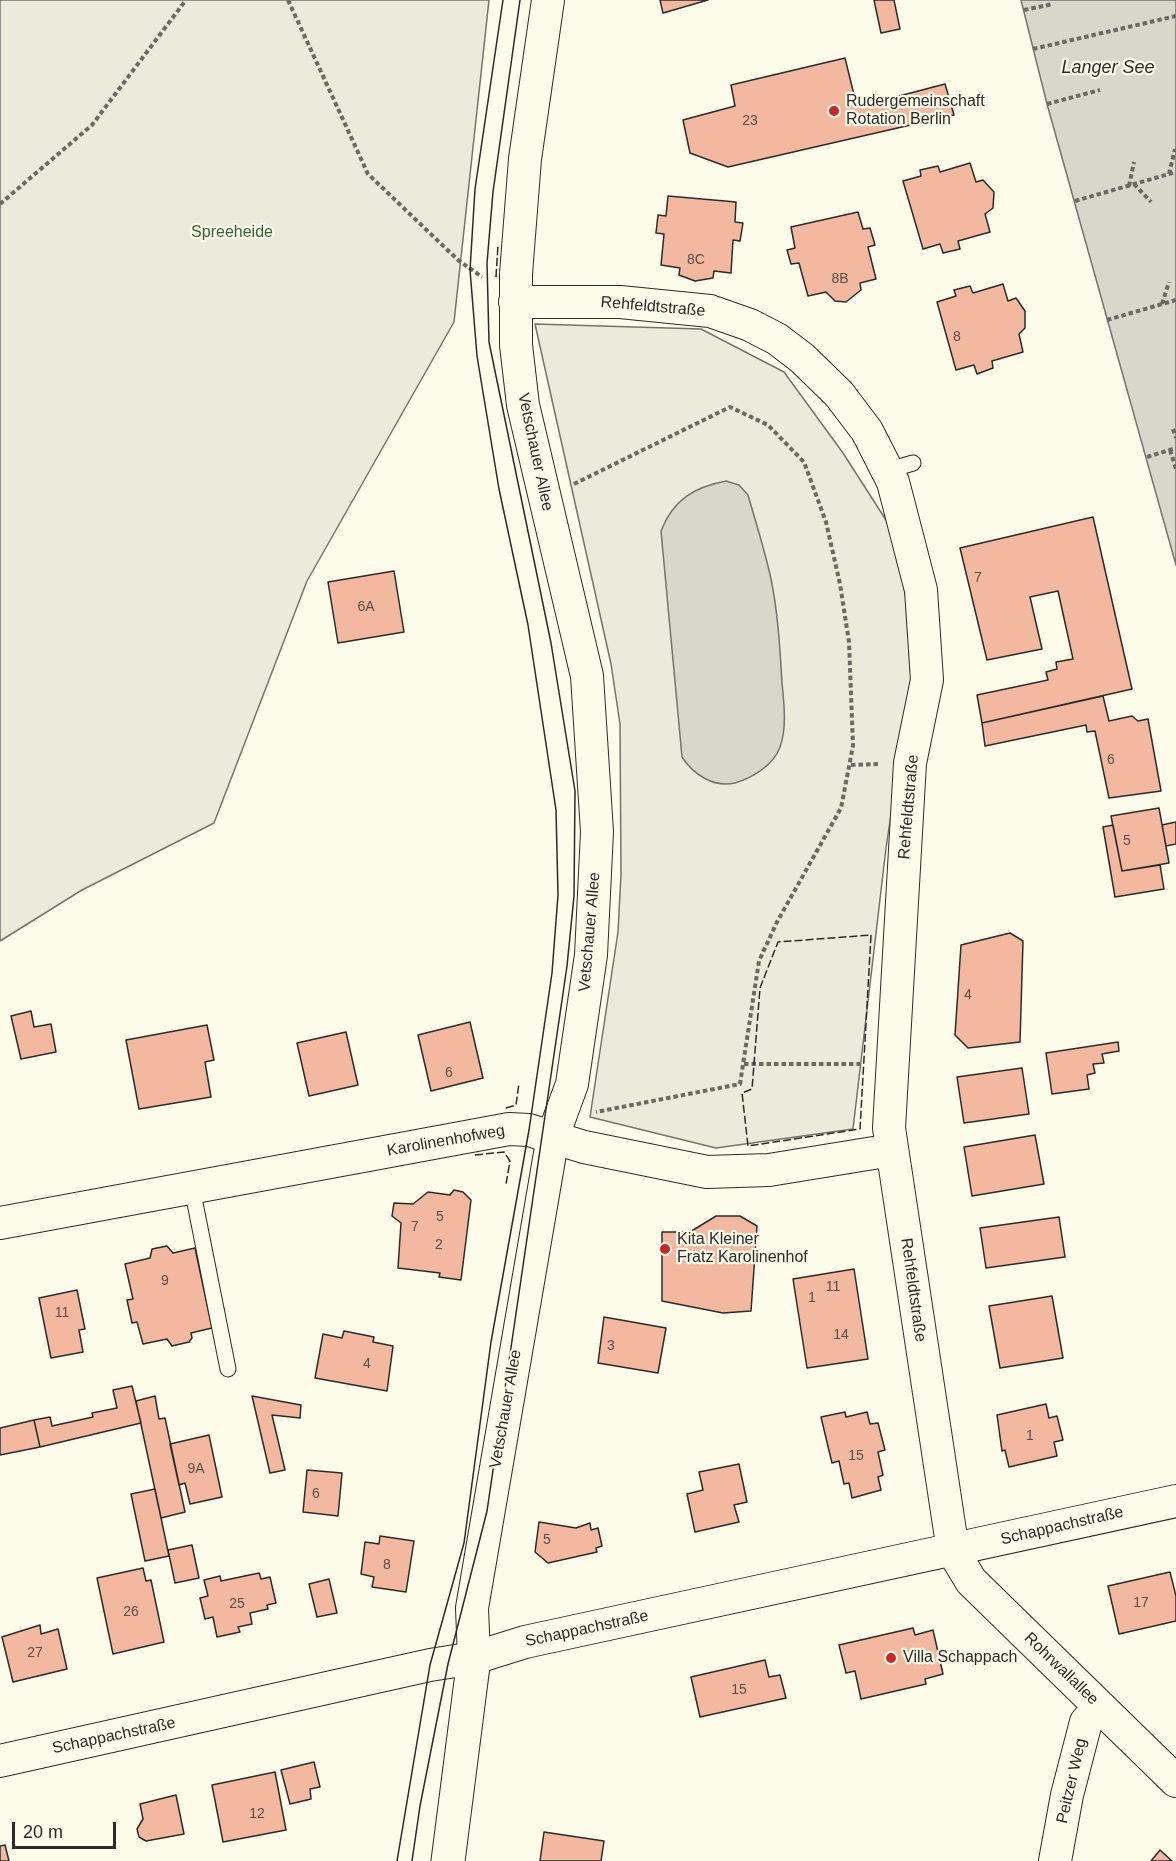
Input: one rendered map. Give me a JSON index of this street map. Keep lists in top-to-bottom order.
{
  "streets": {
    "street": [
      "Rehfeldtstraße",
      "Vetschauer Allee",
      "Karolinenhofweg",
      "Schappachstraße",
      "Rohrwallallee",
      "Peitzer Weg"
    ]
  },
  "crossings": [
    ["Rehfeldtstraße", "Vetschauer Allee"],
    ["Rehfeldtstraße", "Karolinenhofweg"],
    ["Rehfeldtstraße", "Schappachstraße"],
    ["Rehfeldtstraße", "Rohrwallallee"],
    ["Vetschauer Allee", "Karolinenhofweg"],
    ["Vetschauer Allee", "Schappachstraße"],
    ["Schappachstraße", "Rohrwallallee"],
    ["Rohrwallallee", "Peitzer Weg"]
  ],
  "water": ["Langer See"],
  "parks": ["Spreeheide"],
  "places": ["Rudergemeinschaft Rotation Berlin", "Kita Kleiner Fratz Karolinenhof", "Villa Schappach"],
  "house_numbers": [
    "23",
    "8C",
    "8B",
    "8",
    "7",
    "6A",
    "6",
    "5",
    "4",
    "6",
    "5",
    "7",
    "2",
    "9",
    "11",
    "1",
    "11",
    "14",
    "3",
    "4",
    "1",
    "15",
    "9A",
    "6",
    "5",
    "8",
    "17",
    "25",
    "26",
    "27",
    "15",
    "12"
  ],
  "scale_bar": "20 m"
}
